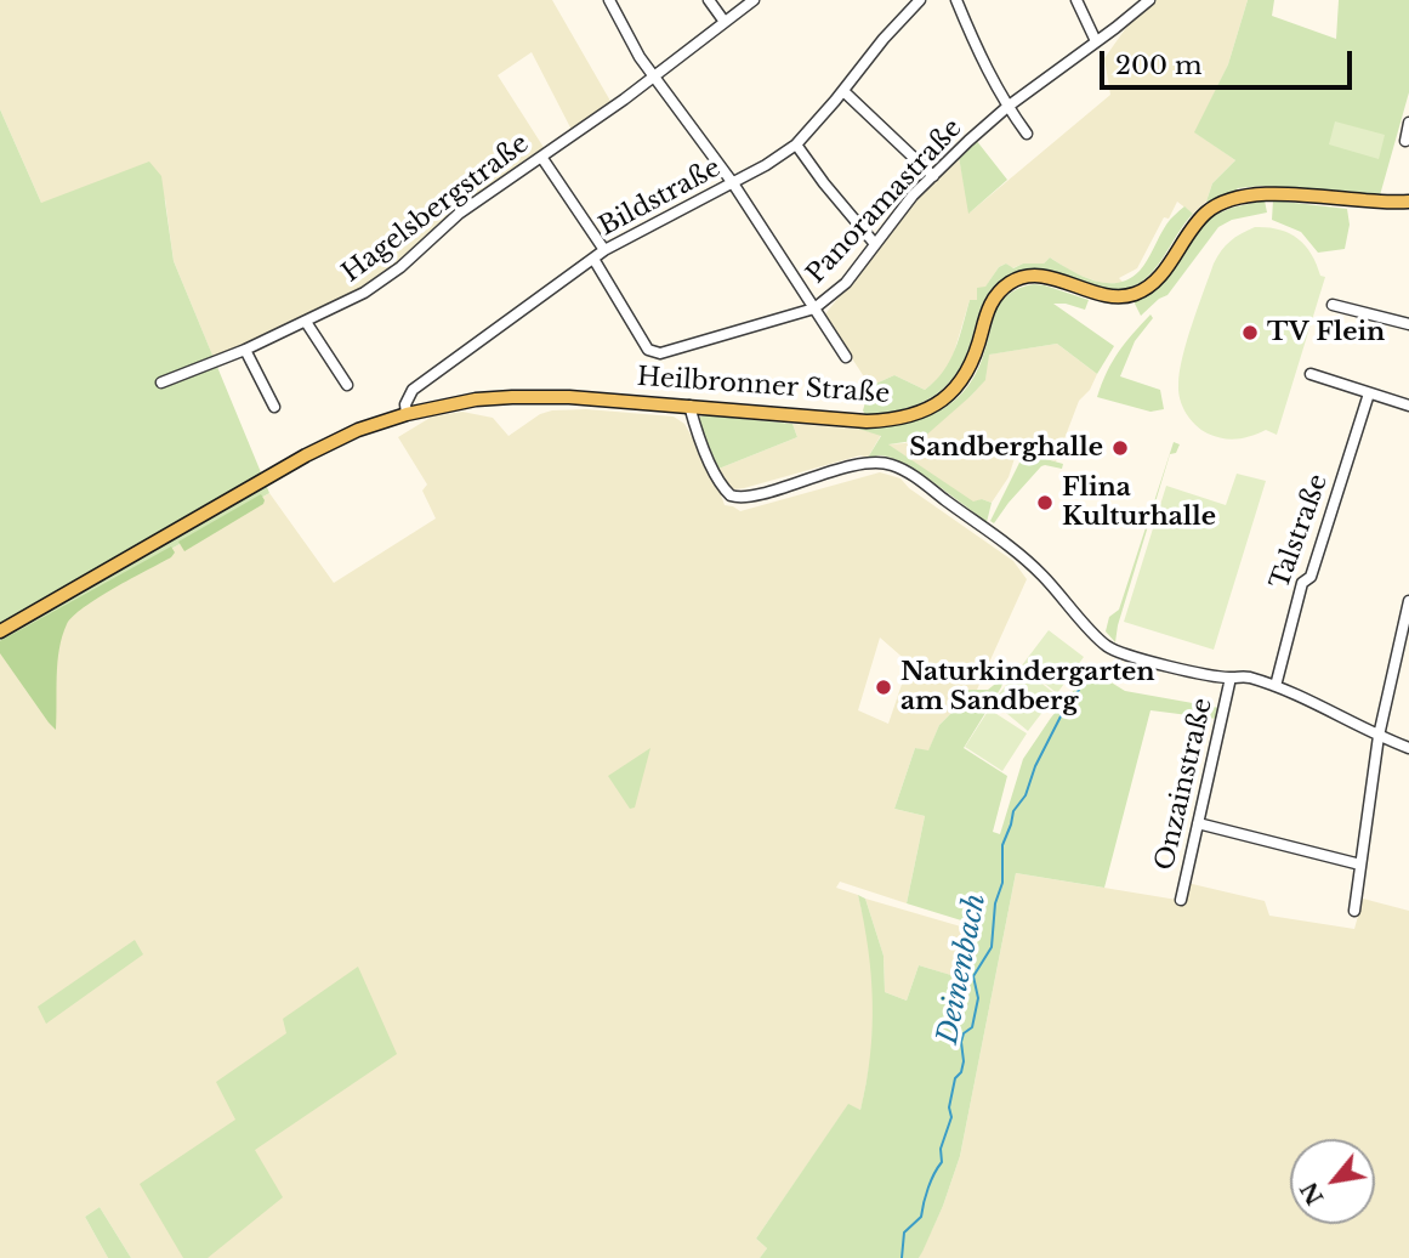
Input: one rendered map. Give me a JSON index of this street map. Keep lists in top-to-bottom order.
{
  "streets": {
    "main road": ["Heilbronner Straße"],
    "street": [
      "Bildstraße",
      "Panoramastraße",
      "Hagelsbergstraße",
      "Talstraße",
      "Onzainstraße"
    ]
  },
  "crossings": [
    ["Bildstraße", "Heilbronner Straße"]
  ],
  "water": ["Deinenbach"],
  "places": [
    "TV Flein",
    "Sandberghalle",
    "Flina Kulturhalle",
    "Naturkindergarten am Sandberg"
  ],
  "scale_bar": "200 m",
  "north": "bottom left"
}
